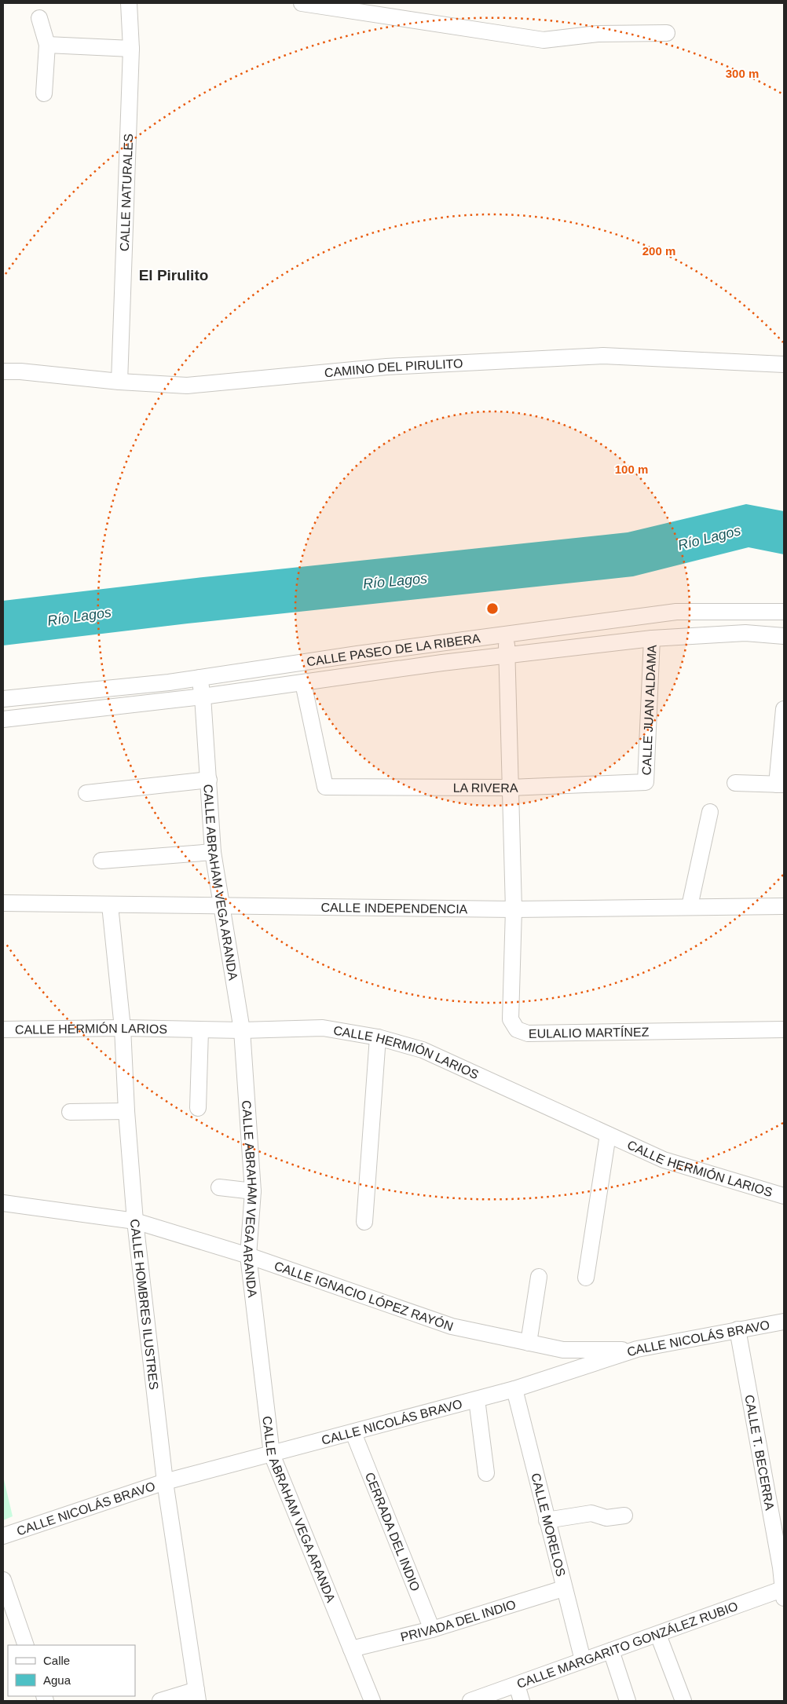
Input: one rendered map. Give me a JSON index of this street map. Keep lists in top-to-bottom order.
{
  "streets": {
    "street": [
      "CALLE NATURALES",
      "CAMINO DEL PIRULITO",
      "CALLE PASEO DE LA RIBERA",
      "CALLE JUAN ALDAMA",
      "LA RIVERA",
      "CALLE ABRAHAM VEGA ARANDA",
      "CALLE INDEPENDENCIA",
      "CALLE HERMIÓN LARIOS",
      "EULALIO MARTÍNEZ",
      "CALLE IGNACIO LÓPEZ RAYÓN",
      "CALLE HOMBRES ILUSTRES",
      "CALLE NICOLÁS BRAVO",
      "CALLE T. BECERRA",
      "CALLE MORELOS",
      "CERRADA DEL INDIO",
      "PRIVADA DEL INDIO",
      "CALLE MARGARITO GONZÁLEZ RUBIO"
    ]
  },
  "crossings": [
    ["CALLE NATURALES", "CAMINO DEL PIRULITO"],
    ["CALLE PASEO DE LA RIBERA", "CALLE JUAN ALDAMA"],
    ["CALLE PASEO DE LA RIBERA", "LA RIVERA"],
    ["CALLE PASEO DE LA RIBERA", "CALLE ABRAHAM VEGA ARANDA"],
    ["CALLE PASEO DE LA RIBERA", "EULALIO MARTÍNEZ"],
    ["CALLE JUAN ALDAMA", "LA RIVERA"],
    ["LA RIVERA", "EULALIO MARTÍNEZ"],
    ["CALLE ABRAHAM VEGA ARANDA", "CALLE INDEPENDENCIA"],
    ["CALLE ABRAHAM VEGA ARANDA", "CALLE HERMIÓN LARIOS"],
    ["CALLE ABRAHAM VEGA ARANDA", "CALLE IGNACIO LÓPEZ RAYÓN"],
    ["CALLE ABRAHAM VEGA ARANDA", "CALLE NICOLÁS BRAVO"],
    ["CALLE ABRAHAM VEGA ARANDA", "PRIVADA DEL INDIO"],
    ["CALLE INDEPENDENCIA", "EULALIO MARTÍNEZ"],
    ["CALLE INDEPENDENCIA", "CALLE HOMBRES ILUSTRES"],
    ["CALLE HERMIÓN LARIOS", "CALLE HOMBRES ILUSTRES"],
    ["CALLE IGNACIO LÓPEZ RAYÓN", "CALLE HOMBRES ILUSTRES"],
    ["CALLE IGNACIO LÓPEZ RAYÓN", "CALLE NICOLÁS BRAVO"],
    ["CALLE HOMBRES ILUSTRES", "CALLE NICOLÁS BRAVO"],
    ["CALLE NICOLÁS BRAVO", "CALLE T. BECERRA"],
    ["CALLE NICOLÁS BRAVO", "CALLE MORELOS"],
    ["CALLE NICOLÁS BRAVO", "CERRADA DEL INDIO"],
    ["CALLE T. BECERRA", "CALLE MARGARITO GONZÁLEZ RUBIO"],
    ["CALLE MORELOS", "PRIVADA DEL INDIO"],
    ["CALLE MORELOS", "CALLE MARGARITO GONZÁLEZ RUBIO"],
    ["CERRADA DEL INDIO", "PRIVADA DEL INDIO"]
  ],
  "districts": ["El Pirulito"],
  "water": ["Río Lagos"],
  "legend": ["Calle", "Agua"],
  "rings": ["300 m", "200 m", "100 m"]
}
